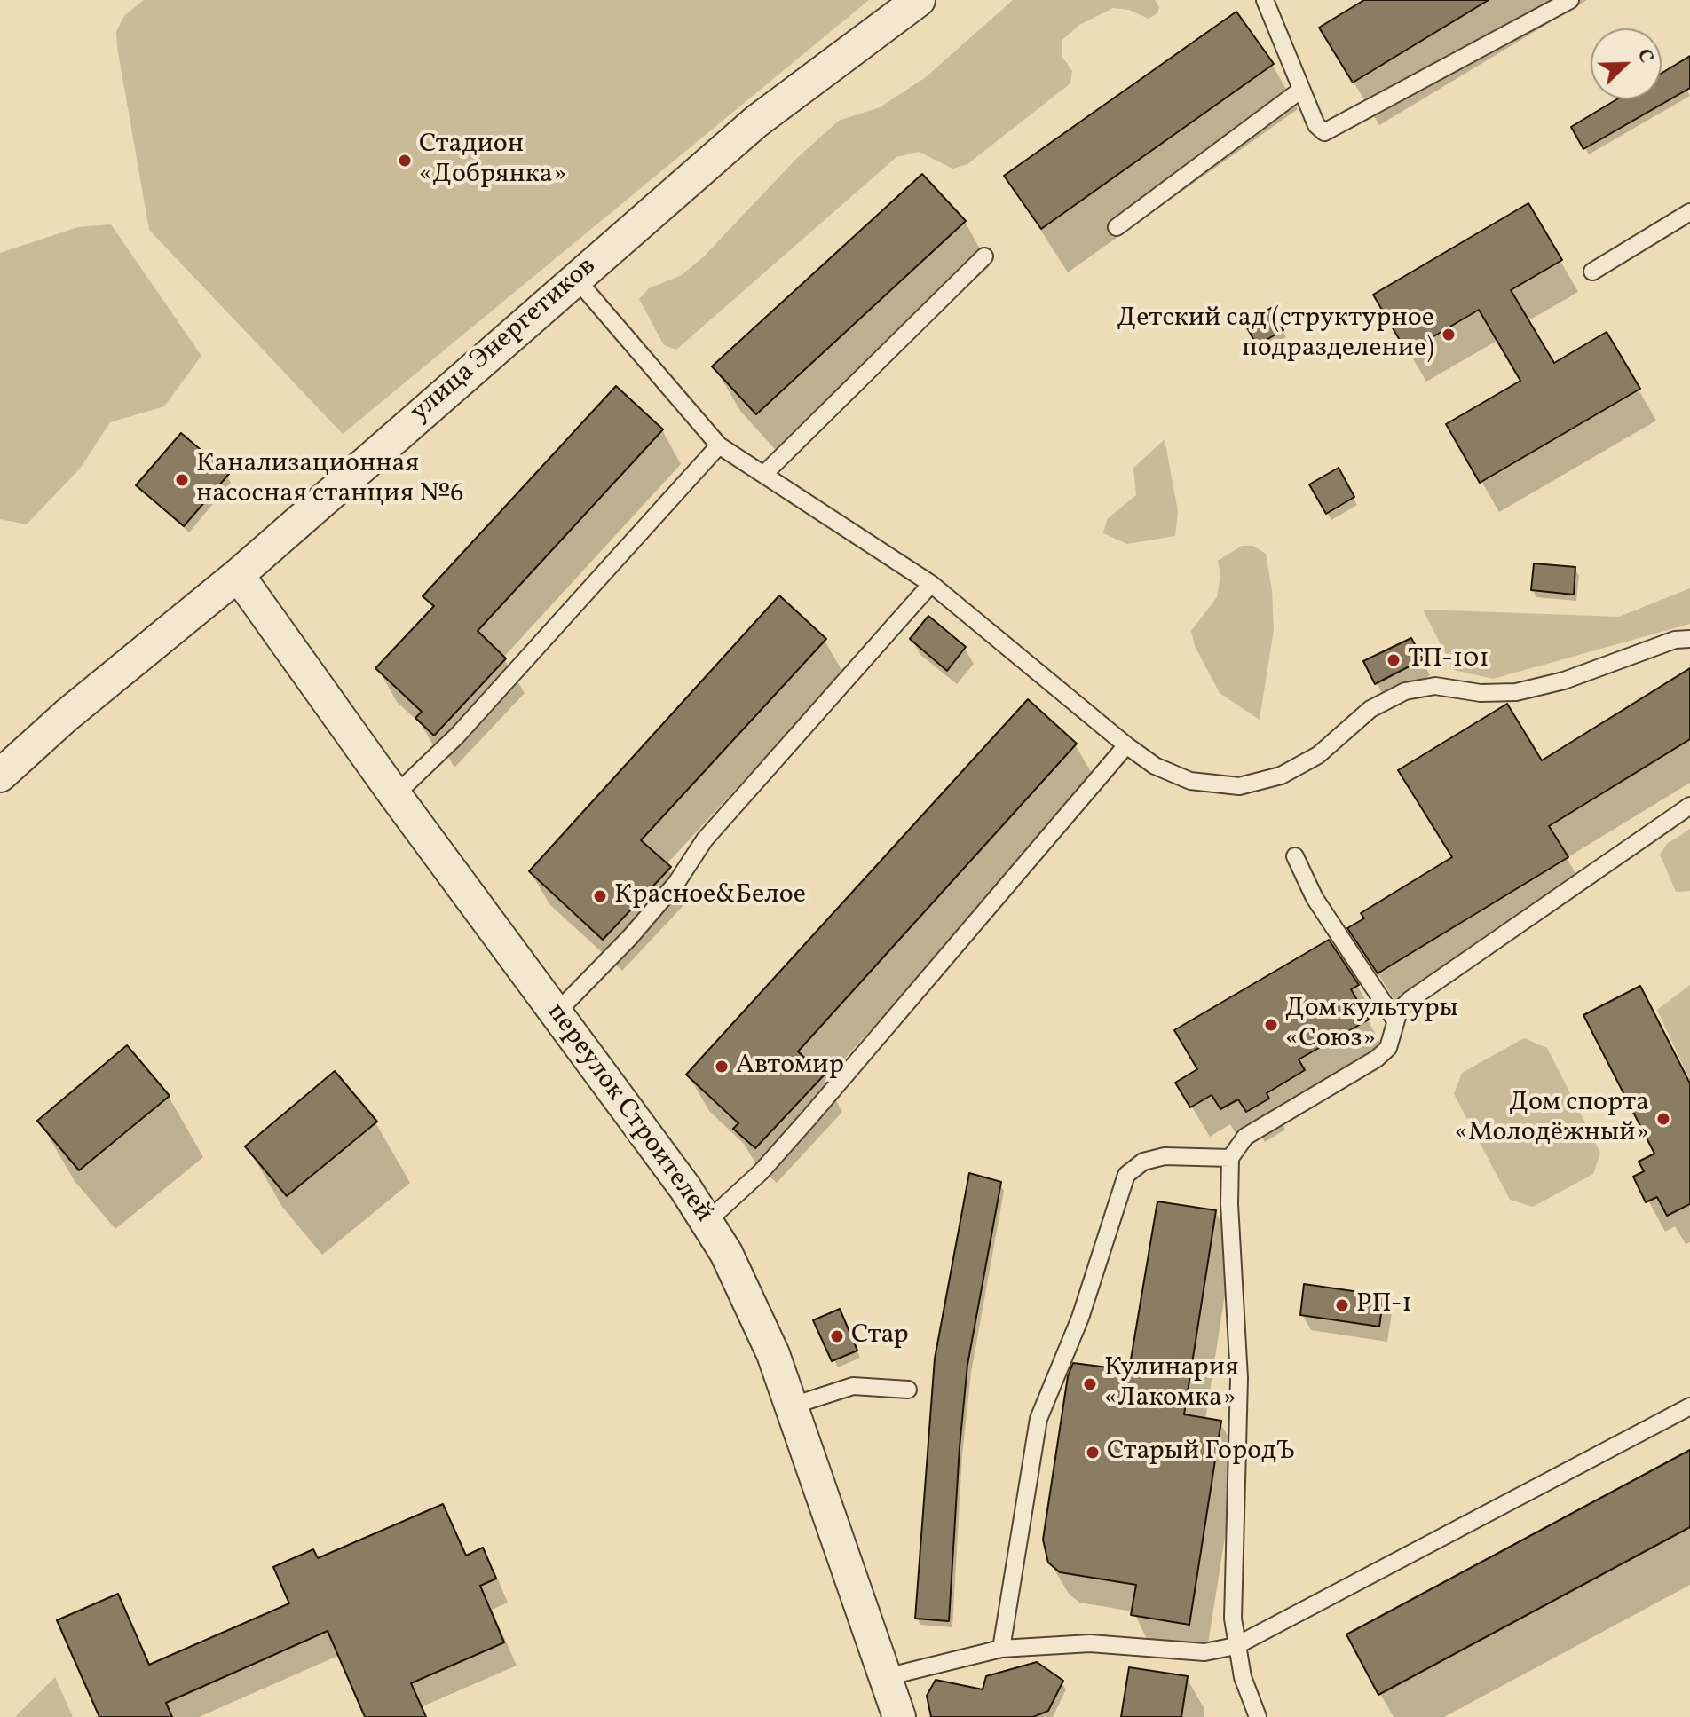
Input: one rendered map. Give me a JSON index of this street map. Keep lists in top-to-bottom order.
{
  "streets": {
    "street": ["улица Энергетиков", "переулок Строителей"]
  },
  "crossings": [
    ["улица Энергетиков", "переулок Строителей"]
  ],
  "places": [
    "Стадион «Добрянка»",
    "Детский сад (структурное подразделение)",
    "Канализационная насосная станция №6",
    "ТП-101",
    "Красное&Белое",
    "Дом культуры «Союз»",
    "Автомир",
    "Дом спорта «Молодёжный»",
    "РП-1",
    "Стар",
    "Кулинария «Лакомка»",
    "Старый ГородЪ"
  ],
  "north": "top right"
}
